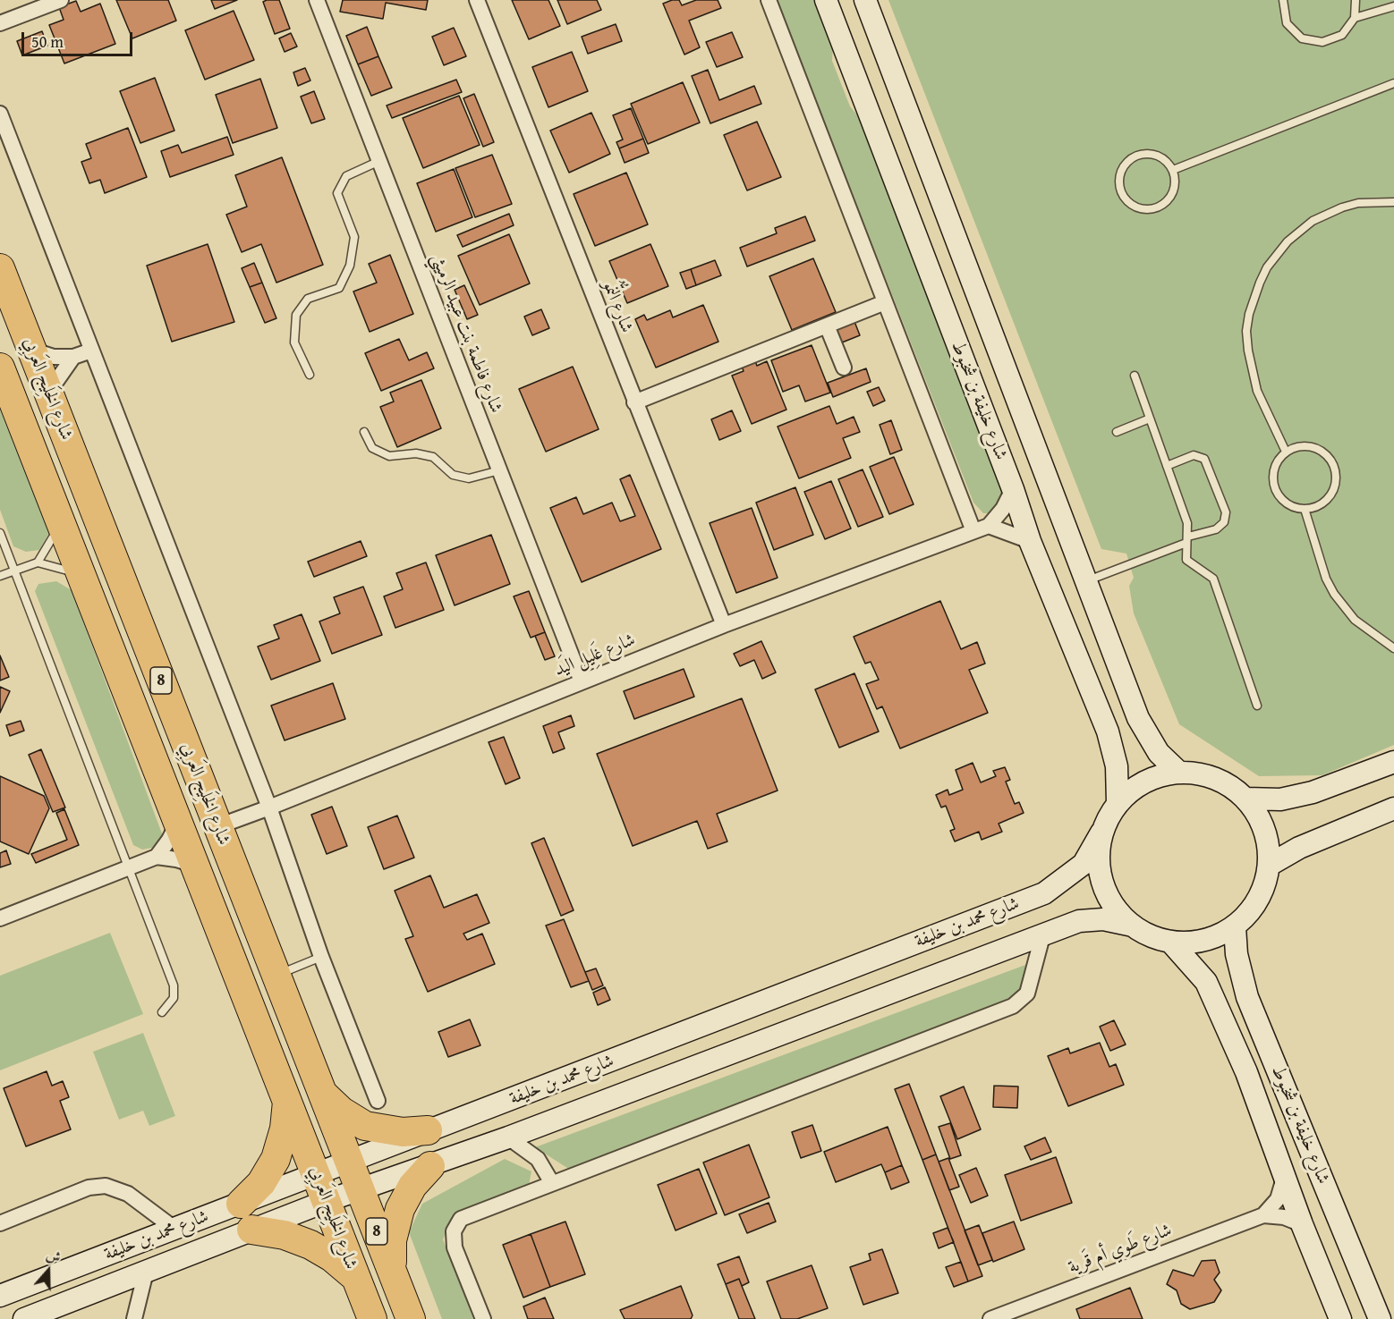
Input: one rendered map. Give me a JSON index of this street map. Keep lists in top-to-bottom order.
{
  "streets": {
    "highway": ["شارع الخَلِيج العَربِي", "8"],
    "main road": ["شارع خليفة بن شخبوط", "شارع محمد بن خليفة"],
    "street": [
      "شارع النُّمُو",
      "شارع فاطمة بنت عبيد الرميثي",
      "شارع غَلِيل اليَد",
      "شارع طَوي أم قَرية"
    ]
  },
  "crossings": [
    ["شارع النُّمُو", "شارع غَلِيل اليَد"],
    ["شارع فاطمة بنت عبيد الرميثي", "شارع غَلِيل اليَد"],
    ["شارع الخَلِيج العَربِي", "شارع غَلِيل اليَد"],
    ["شارع الخَلِيج العَربِي", "شارع محمد بن خليفة"],
    ["شارع خليفة بن شخبوط", "شارع محمد بن خليفة"],
    ["شارع خليفة بن شخبوط", "شارع طَوي أم قَرية"]
  ],
  "scale_bar": "50 m",
  "north": "top"
}
